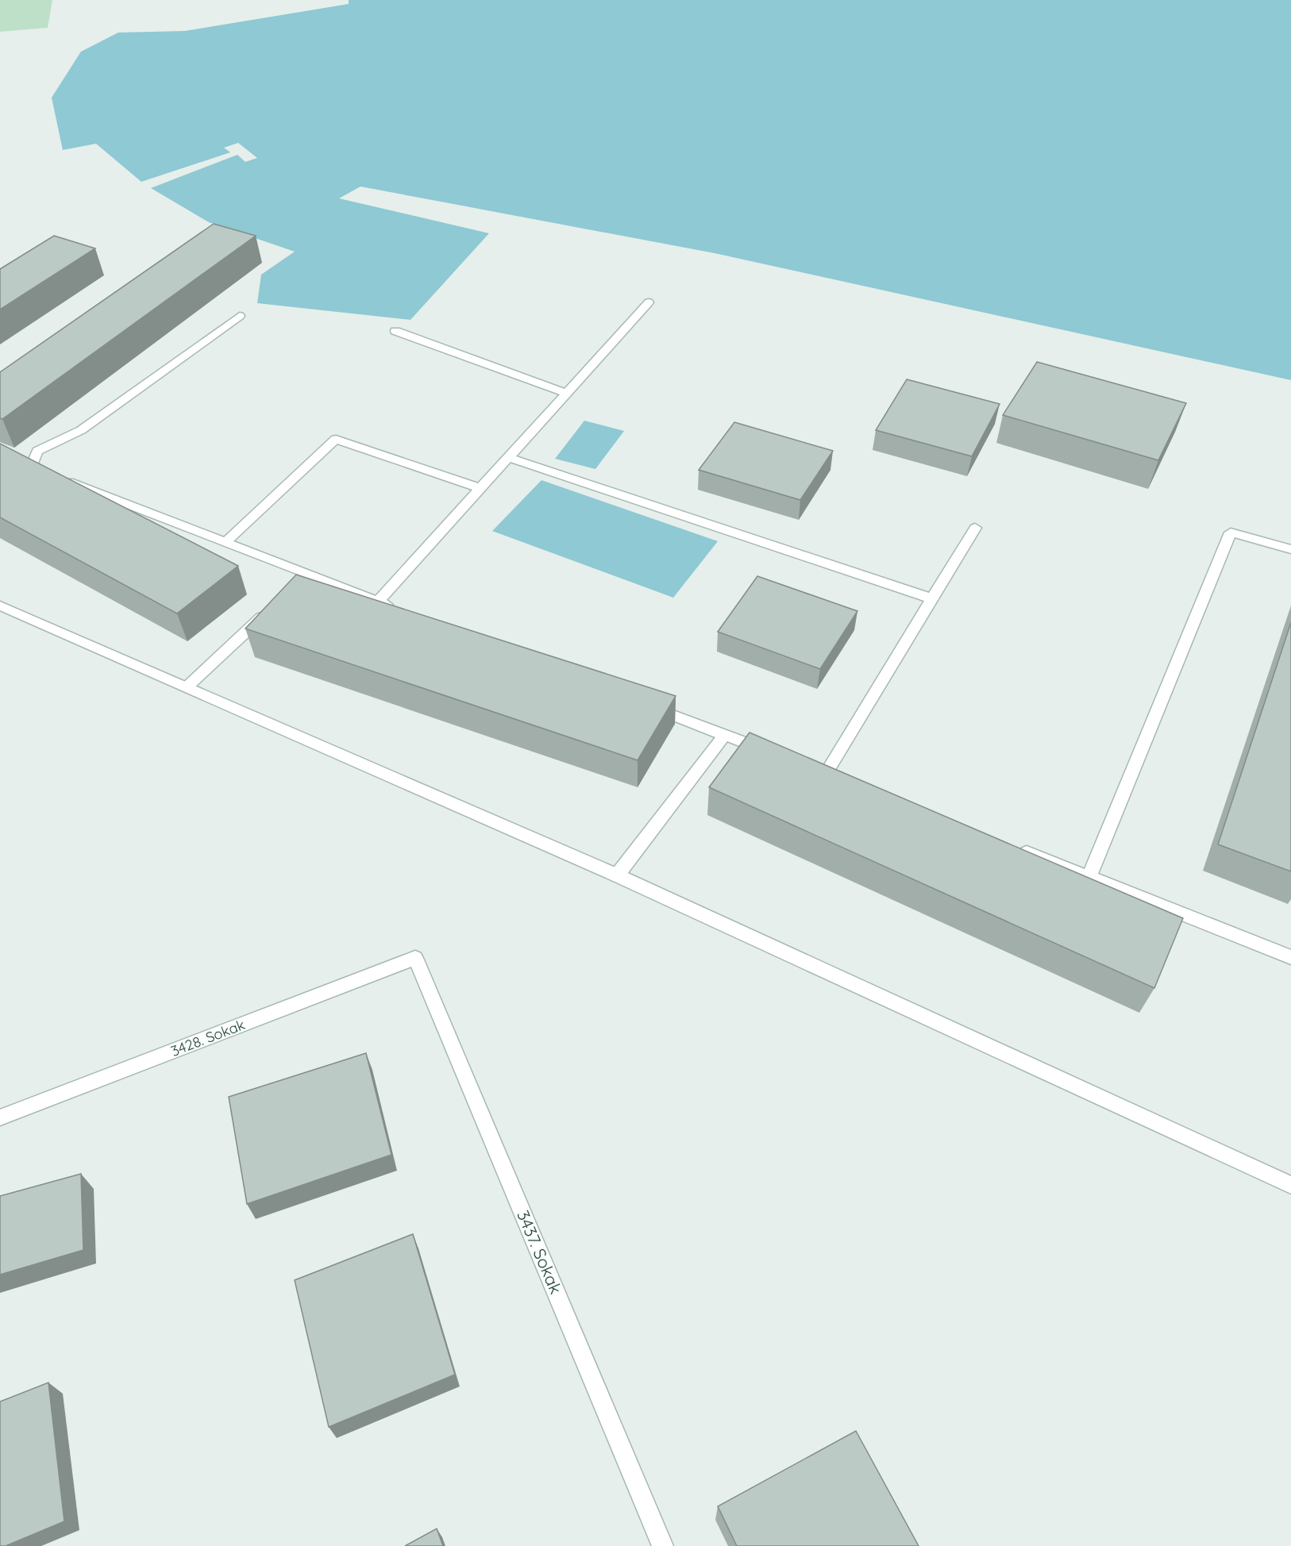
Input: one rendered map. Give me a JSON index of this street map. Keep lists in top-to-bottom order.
{
  "streets": {
    "street": ["3428. Sokak", "3437. Sokak"]
  },
  "crossings": [
    ["3428. Sokak", "3437. Sokak"]
  ]
}
